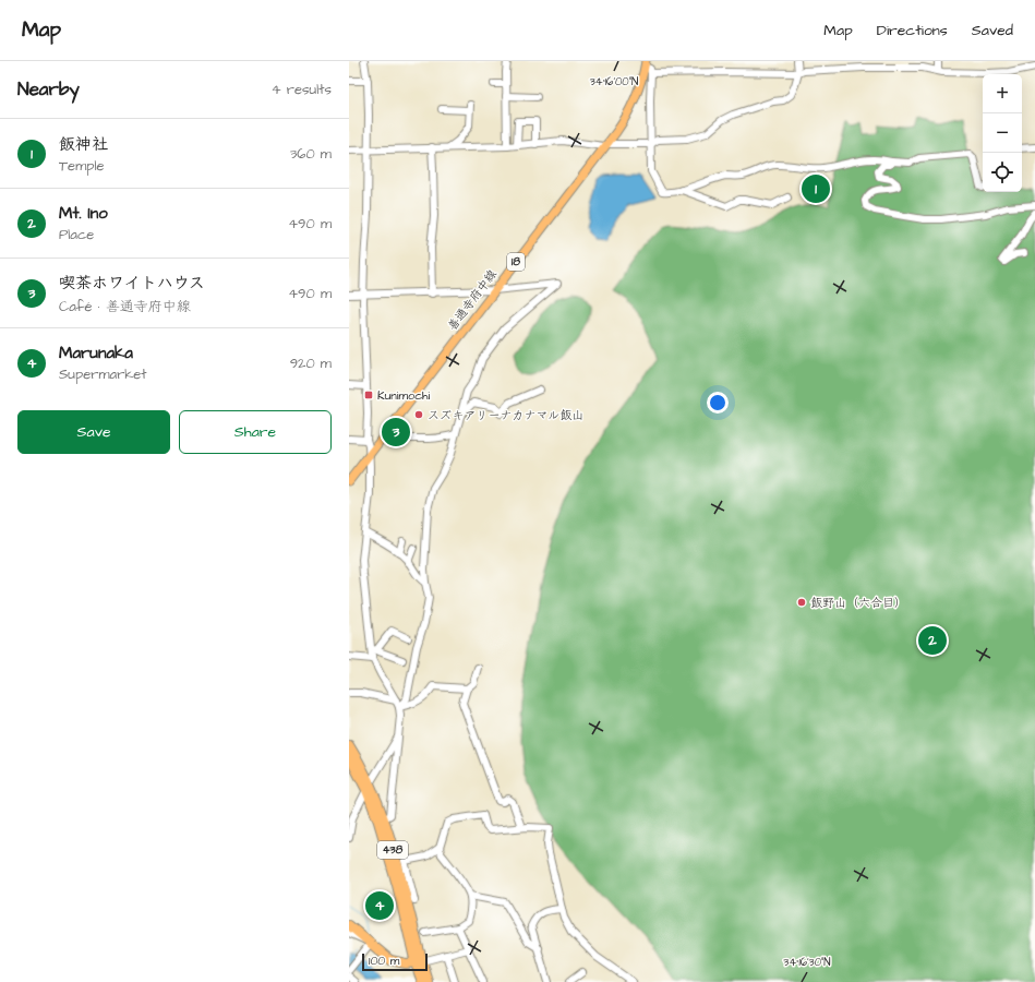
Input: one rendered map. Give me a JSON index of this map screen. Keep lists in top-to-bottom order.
{
  "streets": {
    "highway": ["438"],
    "main road": ["18", "善通寺府中線"]
  },
  "places": {
    "transit": ["Kunimochi"],
    "other": ["スズキアリーナカナマル飯山", "飯野山（六合目）"]
  },
  "scale_bar": "100 m",
  "page": {
    "header": "Map",
    "nav": ["Map", "Directions", "Saved"],
    "heading": ["Nearby", "4 results"],
    "map_buttons": ["+", "−"],
    "list": [
      {
        "mark": "1",
        "name": "飯神社",
        "note": "Temple",
        "value": "360 m"
      },
      {
        "mark": "2",
        "name": "Mt. Ino",
        "note": "Place",
        "value": "490 m"
      },
      {
        "mark": "3",
        "name": "喫茶ホワイトハウス",
        "note": "Café · 善通寺府中線",
        "value": "490 m"
      },
      {
        "mark": "4",
        "name": "Marunaka",
        "note": "Supermarket",
        "value": "920 m"
      }
    ],
    "pins": [
      "1",
      "3",
      "2",
      "4"
    ],
    "buttons": ["Save", "Share"],
    "scale": "100 m"
  },
  "coordinates": ["34°16'00\"N", "34°16'30\"N"]
}
